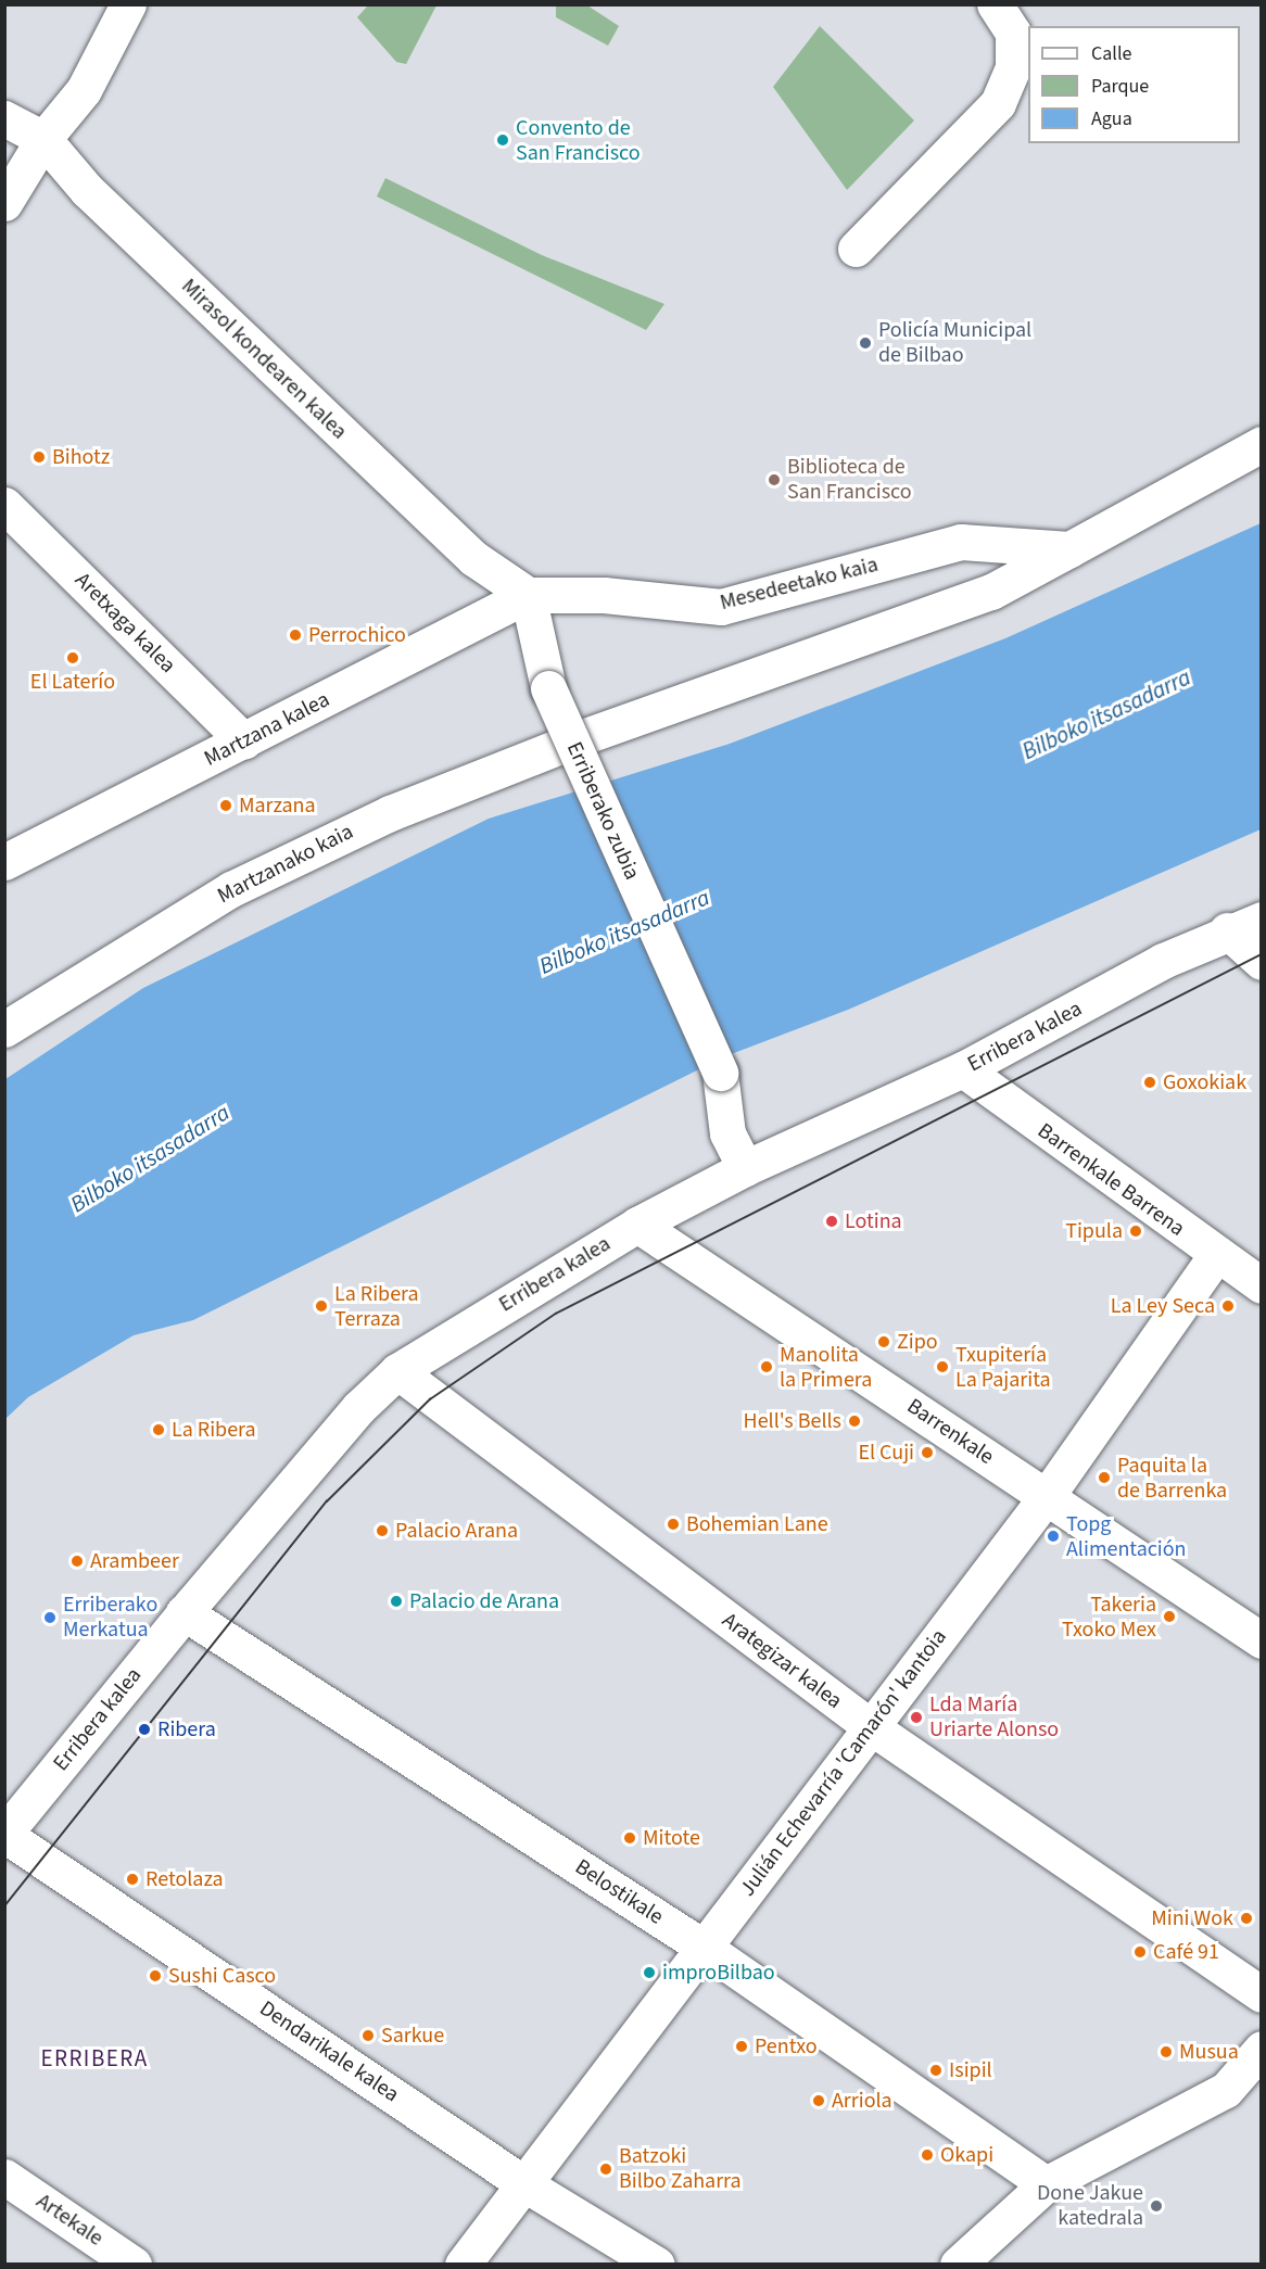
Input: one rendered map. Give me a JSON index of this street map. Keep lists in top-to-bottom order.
{
  "streets": {
    "street": [
      "Mirasol kondearen kalea",
      "Mesedeetako kaia",
      "Aretxaga kalea",
      "Martzana kalea",
      "Erriberako zubia",
      "Martzanako kaia",
      "Erribera kalea",
      "Barrenkale Barrena",
      "Barrenkale",
      "Arategizar kalea",
      "Julián Echevarría 'Camarón' kantoia",
      "Belostikale",
      "Dendarikale kalea",
      "Artekale"
    ]
  },
  "crossings": [
    ["Mirasol kondearen kalea", "Mesedeetako kaia"],
    ["Mirasol kondearen kalea", "Martzana kalea"],
    ["Mirasol kondearen kalea", "Erriberako zubia"],
    ["Mesedeetako kaia", "Martzana kalea"],
    ["Mesedeetako kaia", "Erriberako zubia"],
    ["Mesedeetako kaia", "Martzanako kaia"],
    ["Aretxaga kalea", "Martzana kalea"],
    ["Martzana kalea", "Erriberako zubia"],
    ["Erriberako zubia", "Erribera kalea"],
    ["Erribera kalea", "Barrenkale Barrena"],
    ["Erribera kalea", "Barrenkale"],
    ["Erribera kalea", "Arategizar kalea"],
    ["Erribera kalea", "Belostikale"],
    ["Erribera kalea", "Dendarikale kalea"],
    ["Barrenkale Barrena", "Julián Echevarría 'Camarón' kantoia"],
    ["Barrenkale", "Julián Echevarría 'Camarón' kantoia"],
    ["Arategizar kalea", "Julián Echevarría 'Camarón' kantoia"],
    ["Julián Echevarría 'Camarón' kantoia", "Belostikale"],
    ["Julián Echevarría 'Camarón' kantoia", "Dendarikale kalea"]
  ],
  "districts": ["ERRIBERA"],
  "water": ["Bilboko itsasadarra"],
  "places": [
    "Convento de San Francisco",
    "Policía Municipal de Bilbao",
    "Bihotz",
    "Biblioteca de San Francisco",
    "Perrochico",
    "El Laterío",
    "Marzana",
    "Goxokiak",
    "Lotina",
    "Tipula",
    "La Ribera Terraza",
    "La Ley Seca",
    "Zipo",
    "Manolita la Primera",
    "Txupitería La Pajarita",
    "Hell's Bells",
    "La Ribera",
    "El Cuji",
    "Paquita la de Barrenka",
    "Bohemian Lane",
    "Palacio Arana",
    "Topg Alimentación",
    "Arambeer",
    "Palacio de Arana",
    "Takeria Txoko Mex",
    "Erriberako Merkatua",
    "Lda María Uriarte Alonso",
    "Ribera",
    "Mitote",
    "Retolaza",
    "Mini Wok",
    "Café 91",
    "improBilbao",
    "Sushi Casco",
    "Sarkue",
    "Pentxo",
    "Musua",
    "Isipil",
    "Arriola",
    "Okapi",
    "Batzoki Bilbo Zaharra",
    "Done Jakue katedrala"
  ],
  "legend": ["Calle", "Parque", "Agua"]
}
